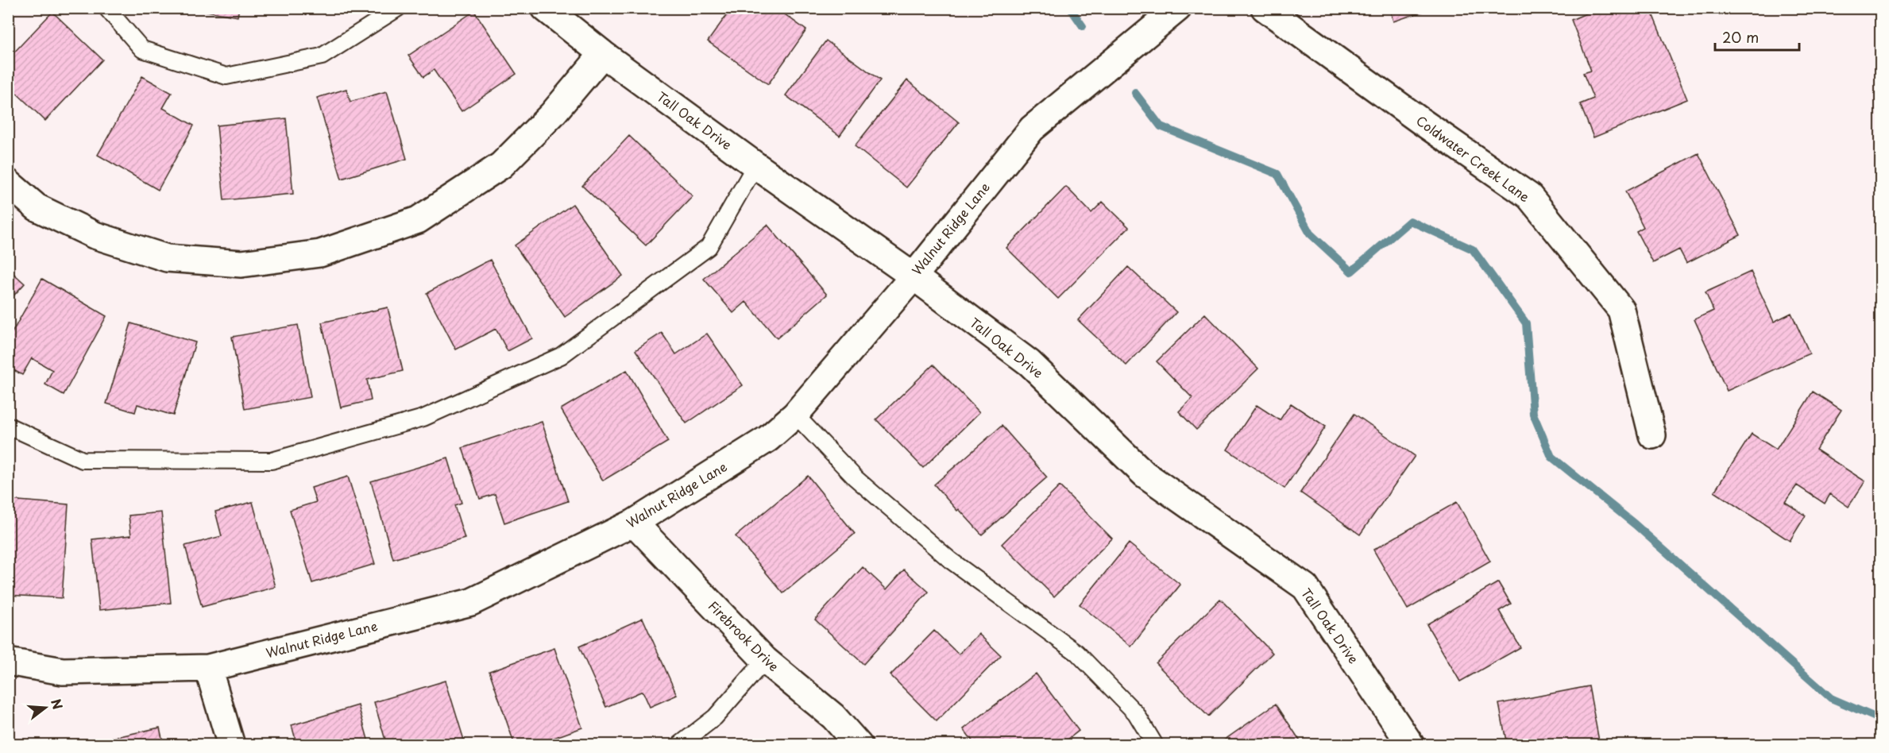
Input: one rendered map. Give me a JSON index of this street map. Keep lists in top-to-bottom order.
{
  "streets": {
    "street": [
      "Tall Oak Drive",
      "Coldwater Creek Lane",
      "Walnut Ridge Lane",
      "Firebrook Drive"
    ]
  },
  "crossings": [
    ["Tall Oak Drive", "Walnut Ridge Lane"],
    ["Walnut Ridge Lane", "Firebrook Drive"]
  ],
  "scale_bar": "20 m",
  "north": "right"
}
